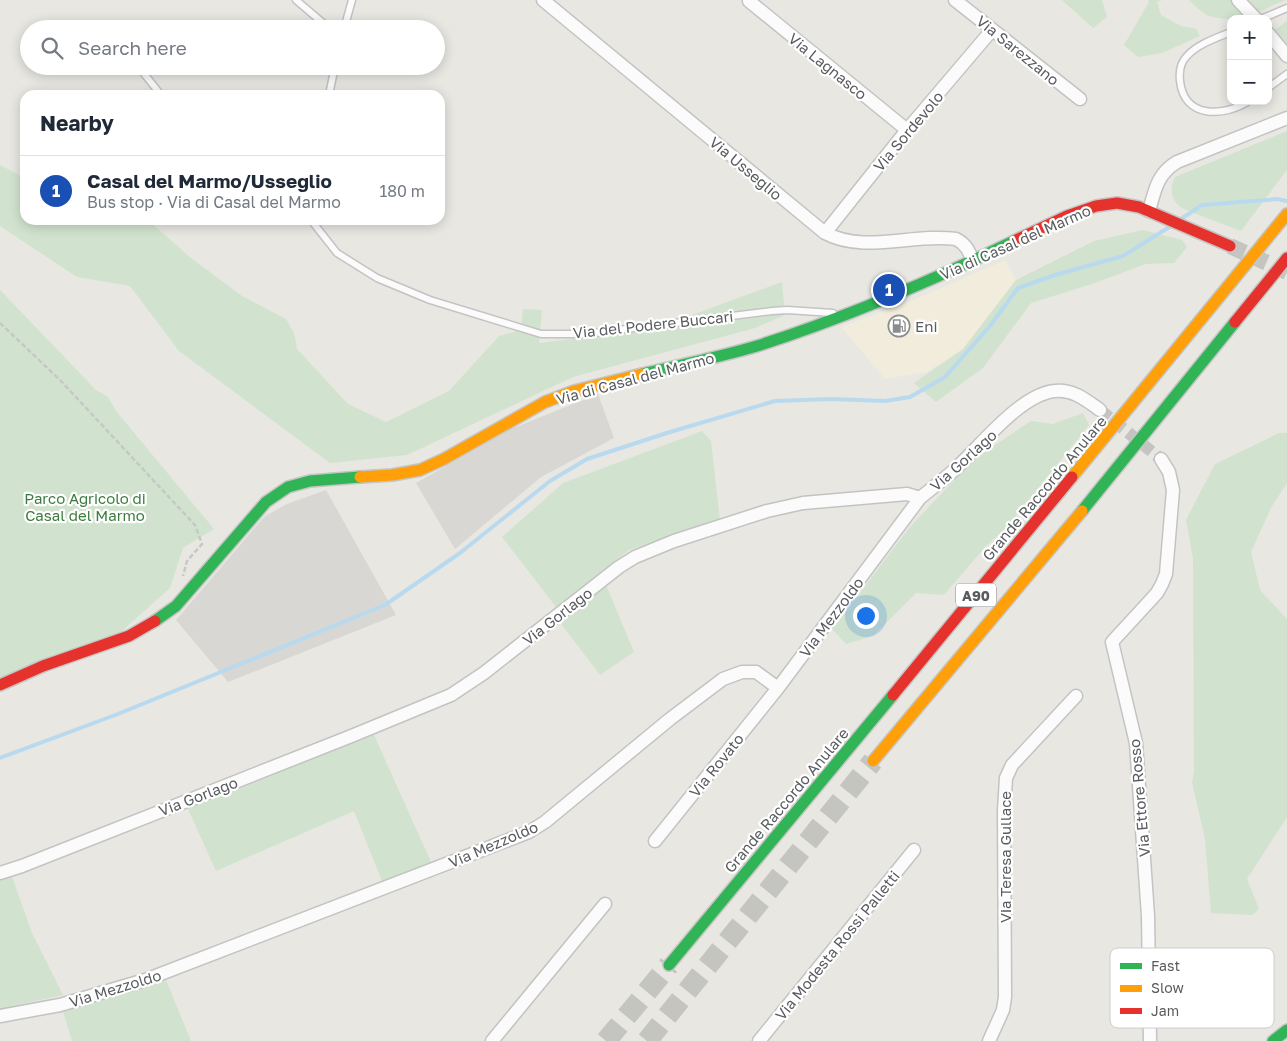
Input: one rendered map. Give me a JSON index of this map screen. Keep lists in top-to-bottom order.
{
  "streets": {
    "main road": ["Via di Casal del Marmo", "Grande Raccordo Anulare", "A90"],
    "street": [
      "Via Sarezzano",
      "Via Lagnasco",
      "Via Sordevolo",
      "Via Usseglio",
      "Via Gorlago",
      "Via Mezzoldo",
      "Via Rovato",
      "Via Ettore Rosso",
      "Via Teresa Gullace",
      "Via Modesta Rossi Palletti"
    ],
    "lane": ["Via del Podere Buccari"]
  },
  "crossings": [
    ["Via Sarezzano", "Via Sordevolo"],
    ["Via Lagnasco", "Via Sordevolo"],
    ["Via Sordevolo", "Via Usseglio"],
    ["Via Usseglio", "Via di Casal del Marmo"],
    ["Via di Casal del Marmo", "Via del Podere Buccari"],
    ["Via Gorlago", "Via Mezzoldo"],
    ["Via Mezzoldo", "Via Rovato"]
  ],
  "parks": ["Parco Agricolo di Casal del Marmo"],
  "places": {
    "fuel station": ["Eni"]
  },
  "legend": ["Fast", "Slow", "Jam"],
  "page": {
    "map_buttons": ["+", "−"],
    "search": "Search here",
    "heading": "Nearby",
    "list": [
      {
        "mark": "1",
        "name": "Casal del Marmo/Usseglio",
        "note": "Bus stop · Via di Casal del Marmo",
        "value": "180 m"
      }
    ],
    "pins": "1"
  }
}
